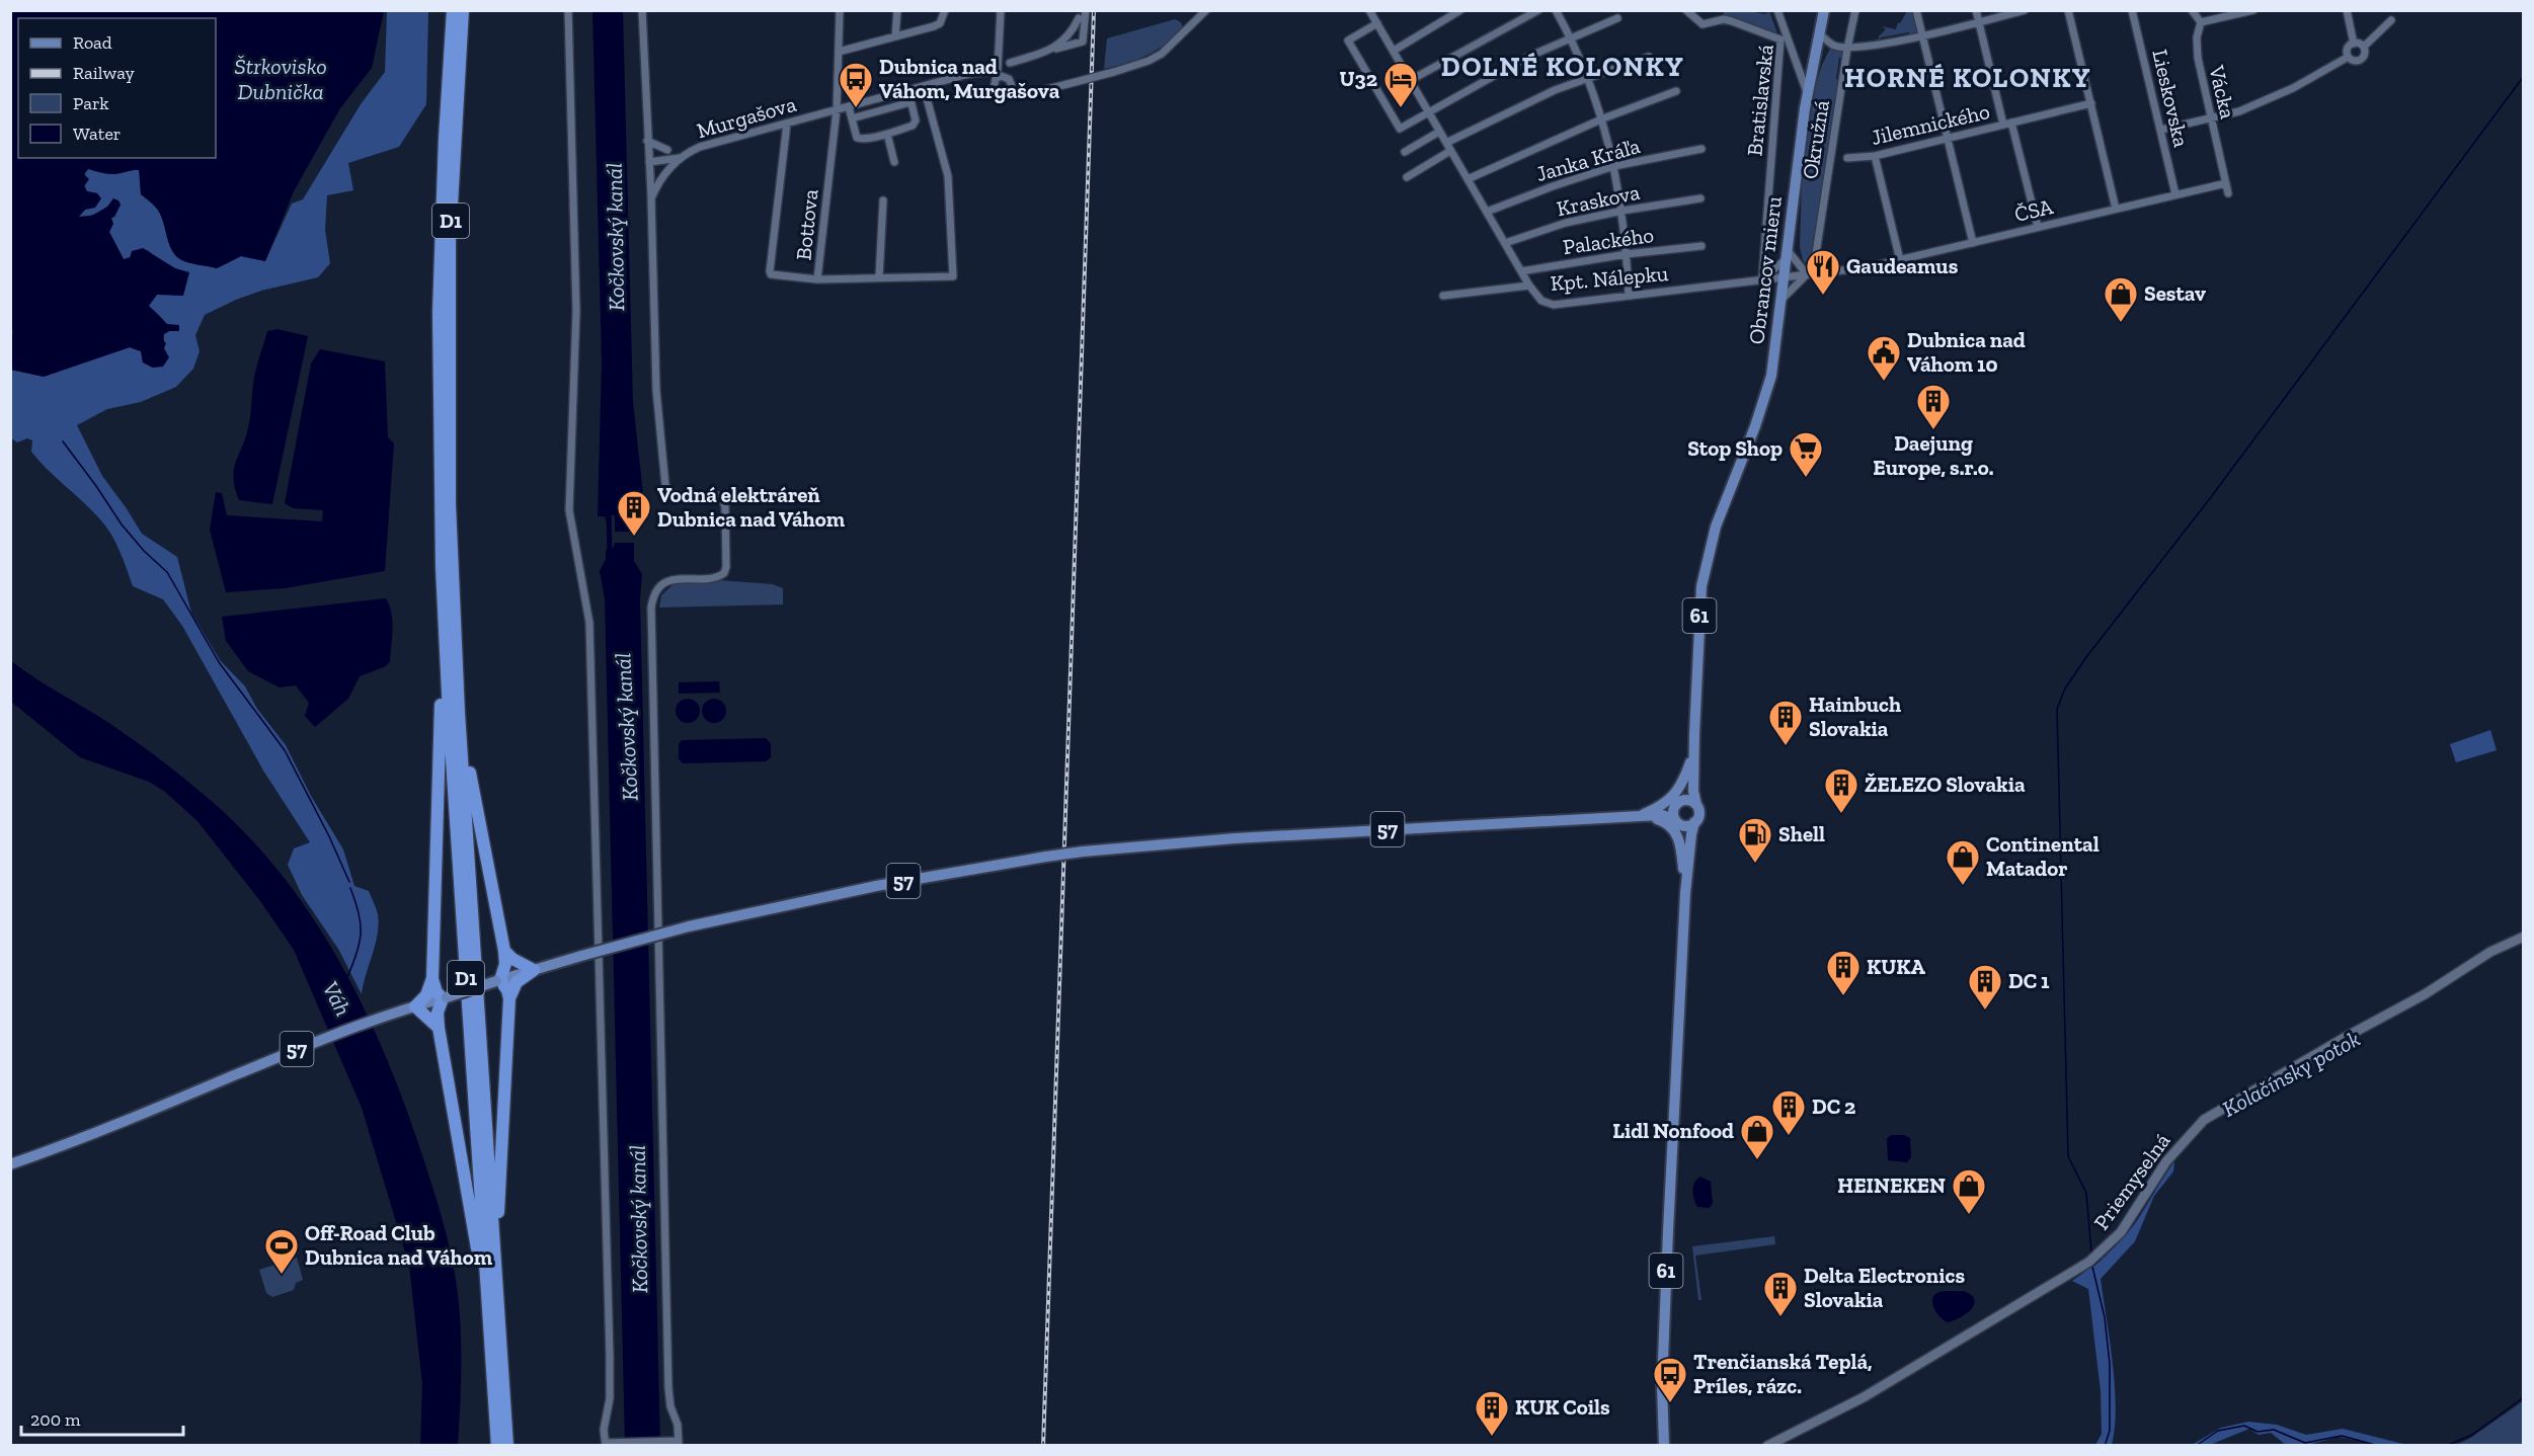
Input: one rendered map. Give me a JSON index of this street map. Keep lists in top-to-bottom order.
{
  "streets": {
    "highway": ["D1"],
    "main road": ["Obrancov mieru", "61", "57"],
    "street": [
      "Vácka",
      "Lieskovska",
      "Bratislavská",
      "Murgašova",
      "Jilemnického",
      "Okružná",
      "Janka Kráľa",
      "Kraskova",
      "ČSA",
      "Bottova",
      "Palackého",
      "Kpt. Nálepku",
      "Priemyselná"
    ]
  },
  "crossings": [
    ["Lieskovska", "ČSA"],
    ["Bratislavská", "Obrancov mieru"],
    ["Bratislavská", "Kpt. Nálepku"],
    ["Murgašova", "Bottova"],
    ["Okružná", "ČSA"],
    ["Janka Kráľa", "Kpt. Nálepku"],
    ["Kraskova", "Kpt. Nálepku"],
    ["ČSA", "Obrancov mieru"],
    ["ČSA", "Kpt. Nálepku"],
    ["Palackého", "Kpt. Nálepku"],
    ["Obrancov mieru", "Kpt. Nálepku"],
    ["Obrancov mieru", "61"],
    ["61", "57"]
  ],
  "districts": ["DOLNÉ KOLONKY", "HORNÉ KOLONKY"],
  "water": [
    "Štrkovisko Dubnička",
    "Kočkovský kanál",
    "Váh",
    "Kolačínsky potok"
  ],
  "places": {
    "bus stop": ["Dubnica nad Váhom, Murgašova", "Trenčianská Teplá, Príles, rázc."],
    "hotel": ["U32"],
    "restaurant": ["Gaudeamus"],
    "shop": [
      "Sestav",
      "Continental Matador",
      "Lidl Nonfood",
      "HEINEKEN"
    ],
    "public building": ["Dubnica nad Váhom 10"],
    "building": [
      "Daejung Europe, s.r.o.",
      "Vodná elektráreň Dubnica nad Váhom",
      "Hainbuch Slovakia",
      "ŽELEZO Slovakia",
      "KUKA",
      "DC 1",
      "DC 2",
      "Delta Electronics Slovakia",
      "KUK Coils"
    ],
    "supermarket": ["Stop Shop"],
    "fuel station": ["Shell"],
    "sports": ["Off-Road Club Dubnica nad Váhom"]
  },
  "legend": [
    "Road",
    "Railway",
    "Park",
    "Water"
  ],
  "scale_bar": "200 m"
}
